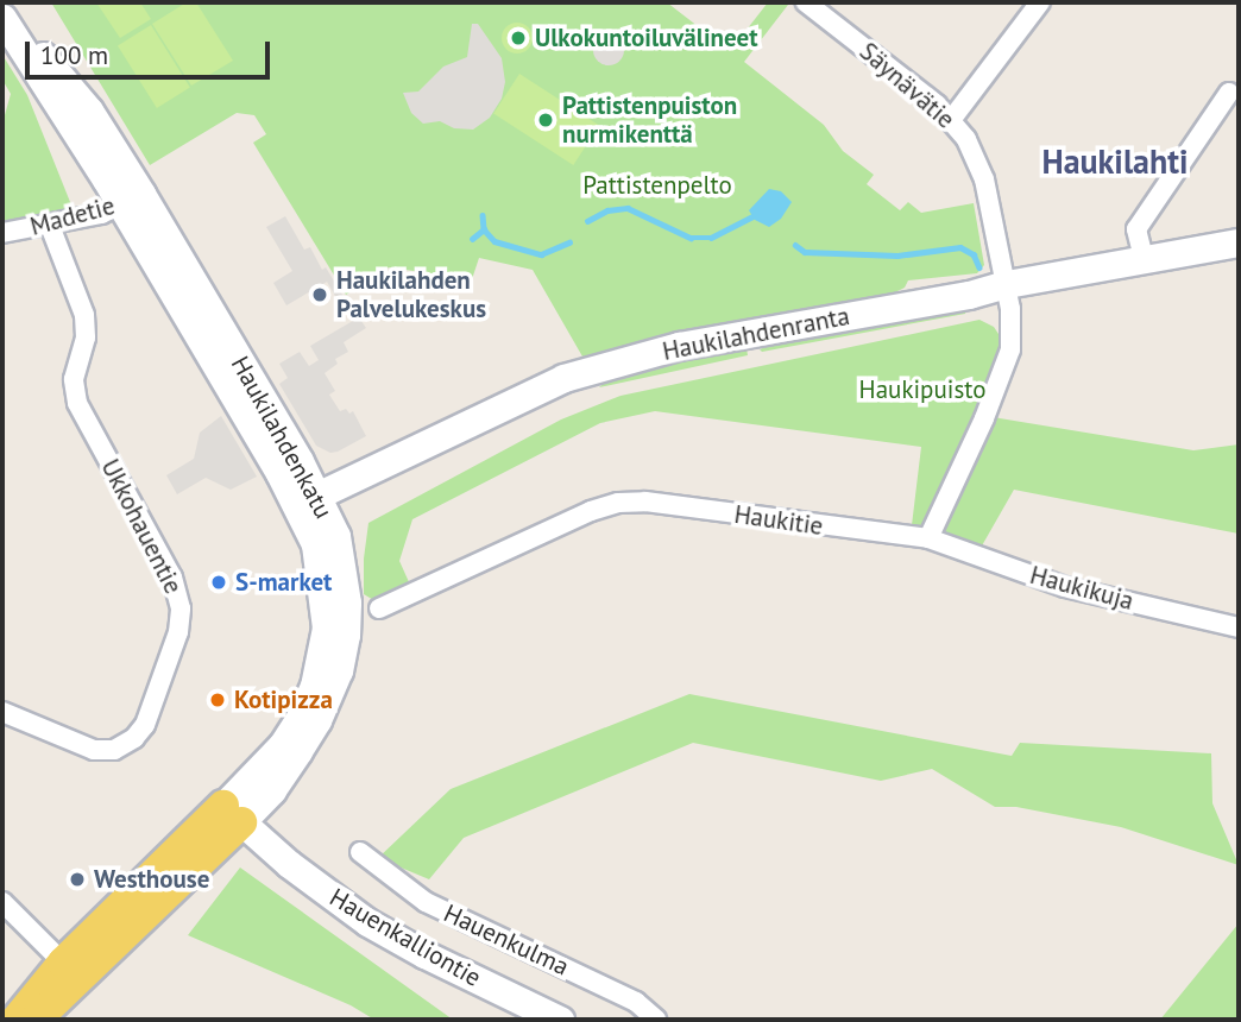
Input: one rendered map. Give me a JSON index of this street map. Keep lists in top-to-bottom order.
{
  "streets": {
    "main road": ["Haukilahdenranta", "Haukilahdenkatu", "Hauenkalliontie"],
    "street": [
      "Säynävätie",
      "Madetie",
      "Haukitie",
      "Ukkohauentie",
      "Haukikuja",
      "Hauenkulma"
    ]
  },
  "crossings": [
    ["Säynävätie", "Haukilahdenranta"],
    ["Madetie", "Haukilahdenkatu"],
    ["Madetie", "Ukkohauentie"],
    ["Haukilahdenranta", "Haukilahdenkatu"],
    ["Haukilahdenkatu", "Hauenkalliontie"],
    ["Haukitie", "Haukikuja"]
  ],
  "districts": ["Haukilahti"],
  "parks": ["Pattistenpelto", "Haukipuisto"],
  "places": [
    "Ulkokuntoiluvälineet",
    "Pattistenpuiston nurmikenttä",
    "Haukilahden Palvelukeskus",
    "S-market",
    "Kotipizza",
    "Westhouse"
  ],
  "scale_bar": "100 m"
}
